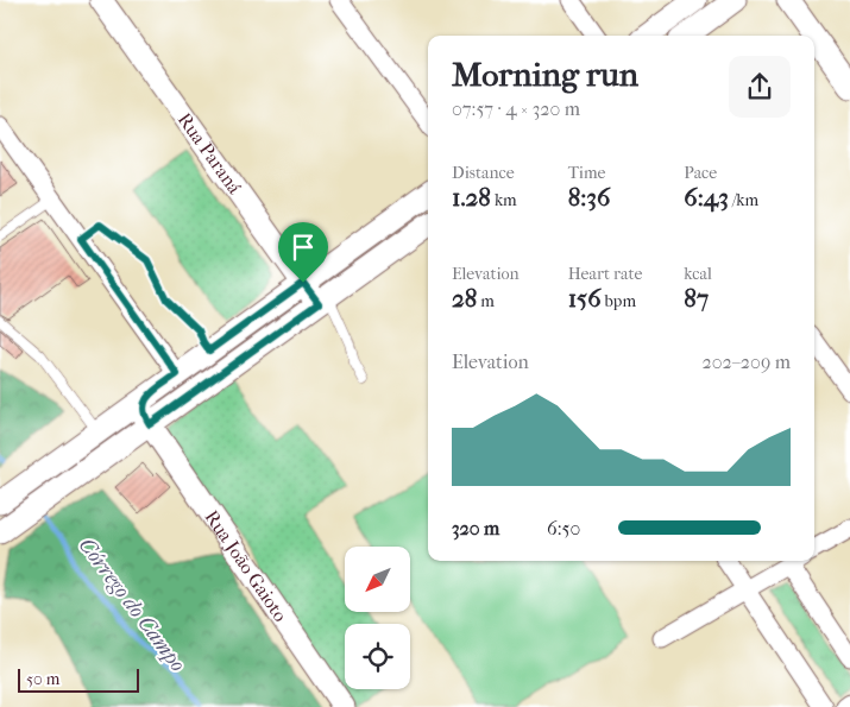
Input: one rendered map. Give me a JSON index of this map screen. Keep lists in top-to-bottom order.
{
  "streets": {
    "street": ["Rua Paraná", "Rua João Gaioto"]
  },
  "water": ["Córrego do Campo"],
  "scale_bar": "50 m",
  "north": "bottom left",
  "page": {
    "heading": ["Morning run", "07:57 · 4 × 320 m"],
    "stats": [
      ["Distance", "1.28 km"],
      ["Time", "8:36"],
      ["Pace", "6:43 /km"],
      ["Elevation", "28 m"],
      ["Heart rate", "156 bpm"],
      ["kcal", "87"]
    ],
    "chart": ["Elevation", "202–209 m"],
    "list": [
      {
        "name": "320 m",
        "note": "6:50"
      }
    ],
    "scale": "50 m"
  }
}
